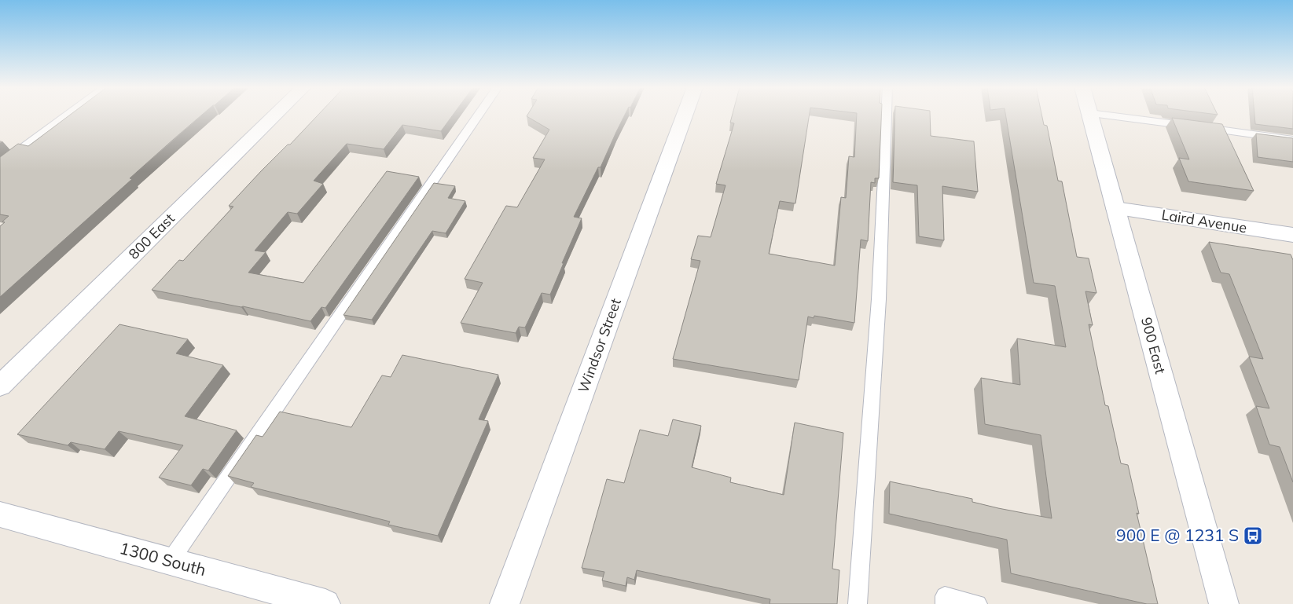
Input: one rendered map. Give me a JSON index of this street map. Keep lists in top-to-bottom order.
{
  "streets": {
    "street": [
      "Laird Avenue",
      "800 East",
      "Windsor Street",
      "900 East",
      "1300 South"
    ]
  },
  "crossings": [
    ["Laird Avenue", "900 East"]
  ],
  "places": {
    "bus stop": ["900 E @ 1231 S"]
  }
}
